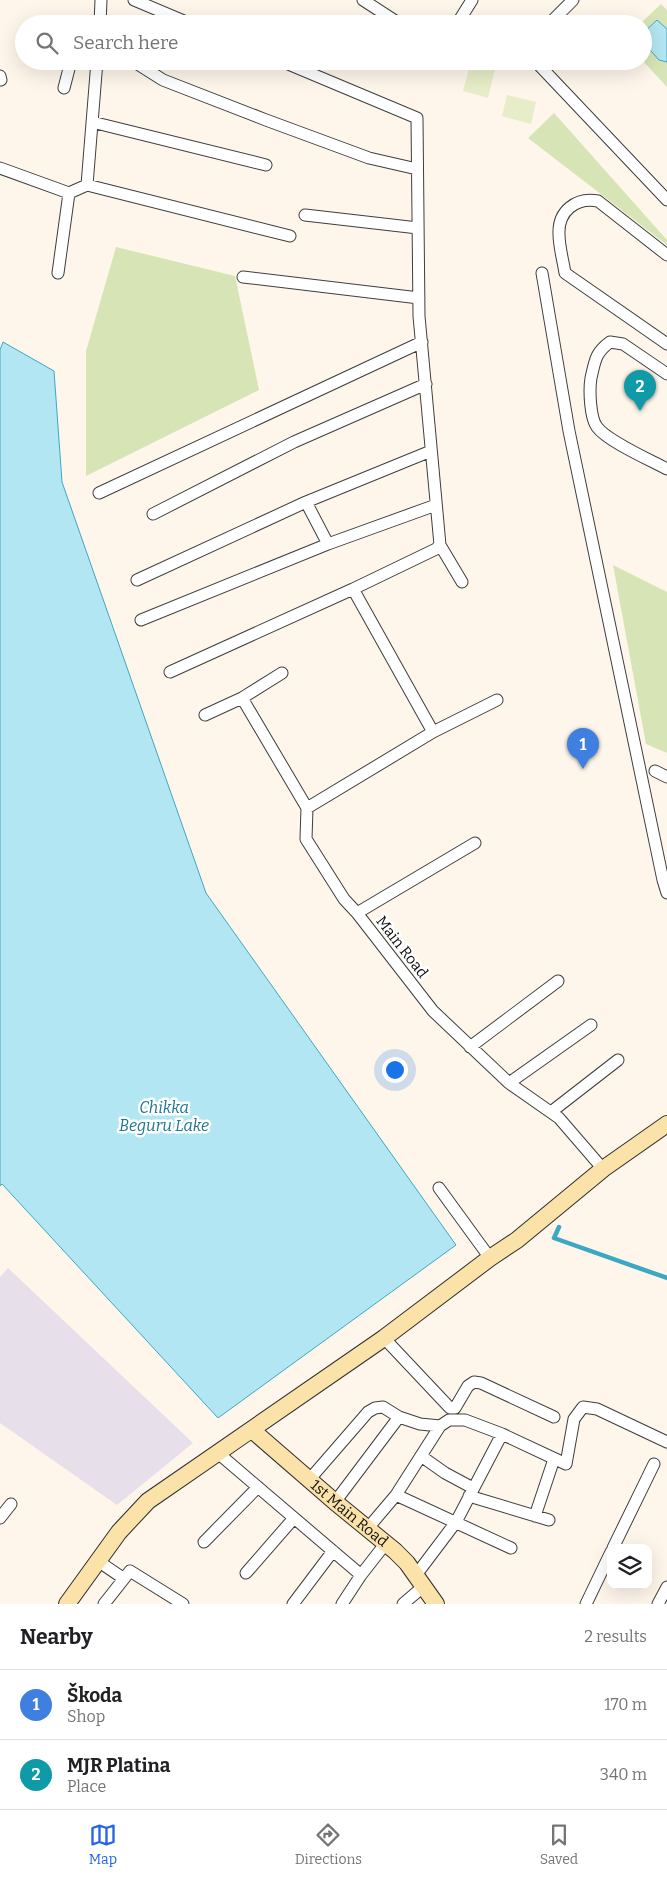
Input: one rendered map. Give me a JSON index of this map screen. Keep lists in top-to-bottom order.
{
  "streets": {
    "street": ["Main Road", "1st Main Road"]
  },
  "water": ["Chikka Beguru Lake"],
  "page": {
    "search": "Search here",
    "pins": ["2", "1"],
    "heading": ["Nearby", "2 results"],
    "list": [
      {
        "mark": "1",
        "name": "Škoda",
        "note": "Shop",
        "value": "170 m"
      },
      {
        "mark": "2",
        "name": "MJR Platina",
        "note": "Place",
        "value": "340 m"
      }
    ],
    "nav": ["Map", "Directions", "Saved"]
  }
}
